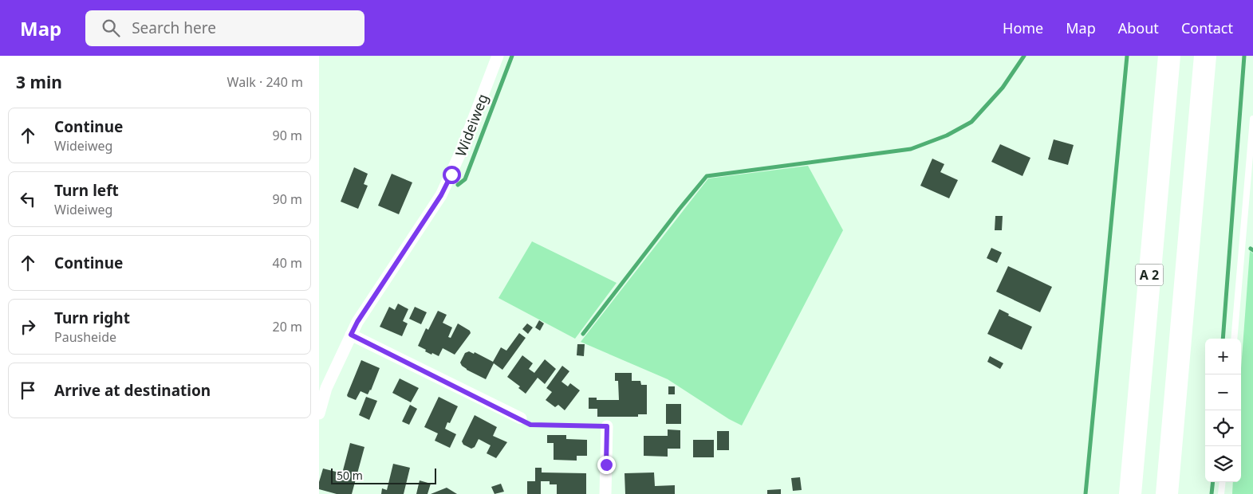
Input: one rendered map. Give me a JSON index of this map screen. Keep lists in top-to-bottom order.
{
  "streets": {
    "highway": ["A 2"],
    "street": ["Wideiweg"]
  },
  "scale_bar": "50 m",
  "page": {
    "header": "Map",
    "search": "Search here",
    "nav": [
      "Home",
      "Map",
      "About",
      "Contact"
    ],
    "heading": ["3 min", "Walk · 240 m"],
    "list": [
      ["Continue", "Wideiweg", "90 m"],
      ["Turn left", "Wideiweg", "90 m"],
      ["Continue", "40 m"],
      ["Turn right", "Pausheide", "20 m"],
      "Arrive at destination"
    ],
    "map_buttons": ["+", "−"],
    "scale": "50 m"
  }
}
